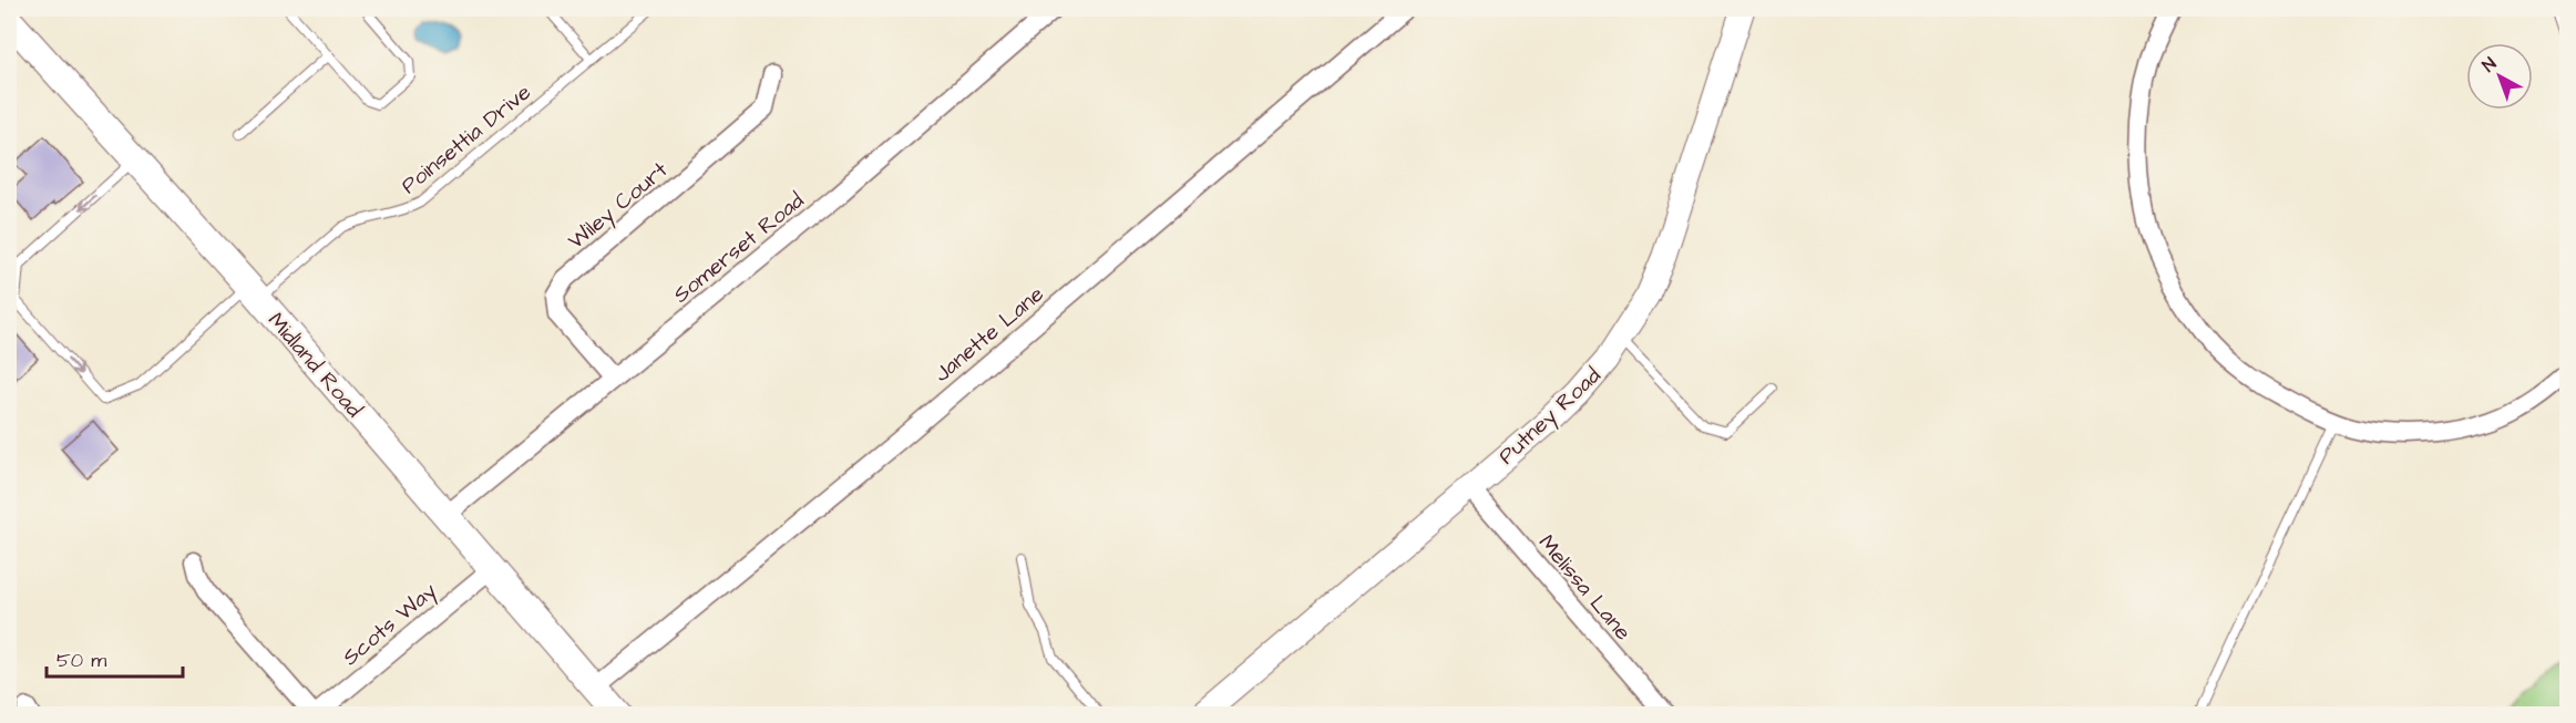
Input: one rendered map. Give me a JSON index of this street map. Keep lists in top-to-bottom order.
{
  "streets": {
    "main road": ["Midland Road"],
    "street": [
      "Wiley Court",
      "Somerset Road",
      "Janette Lane",
      "Putney Road",
      "Melissa Lane",
      "Scots Way"
    ],
    "lane": ["Poinsettia Drive"]
  },
  "crossings": [
    ["Poinsettia Drive", "Midland Road"],
    ["Wiley Court", "Somerset Road"],
    ["Somerset Road", "Midland Road"],
    ["Janette Lane", "Midland Road"],
    ["Midland Road", "Scots Way"],
    ["Putney Road", "Melissa Lane"]
  ],
  "scale_bar": "50 m",
  "north": "top left"
}
